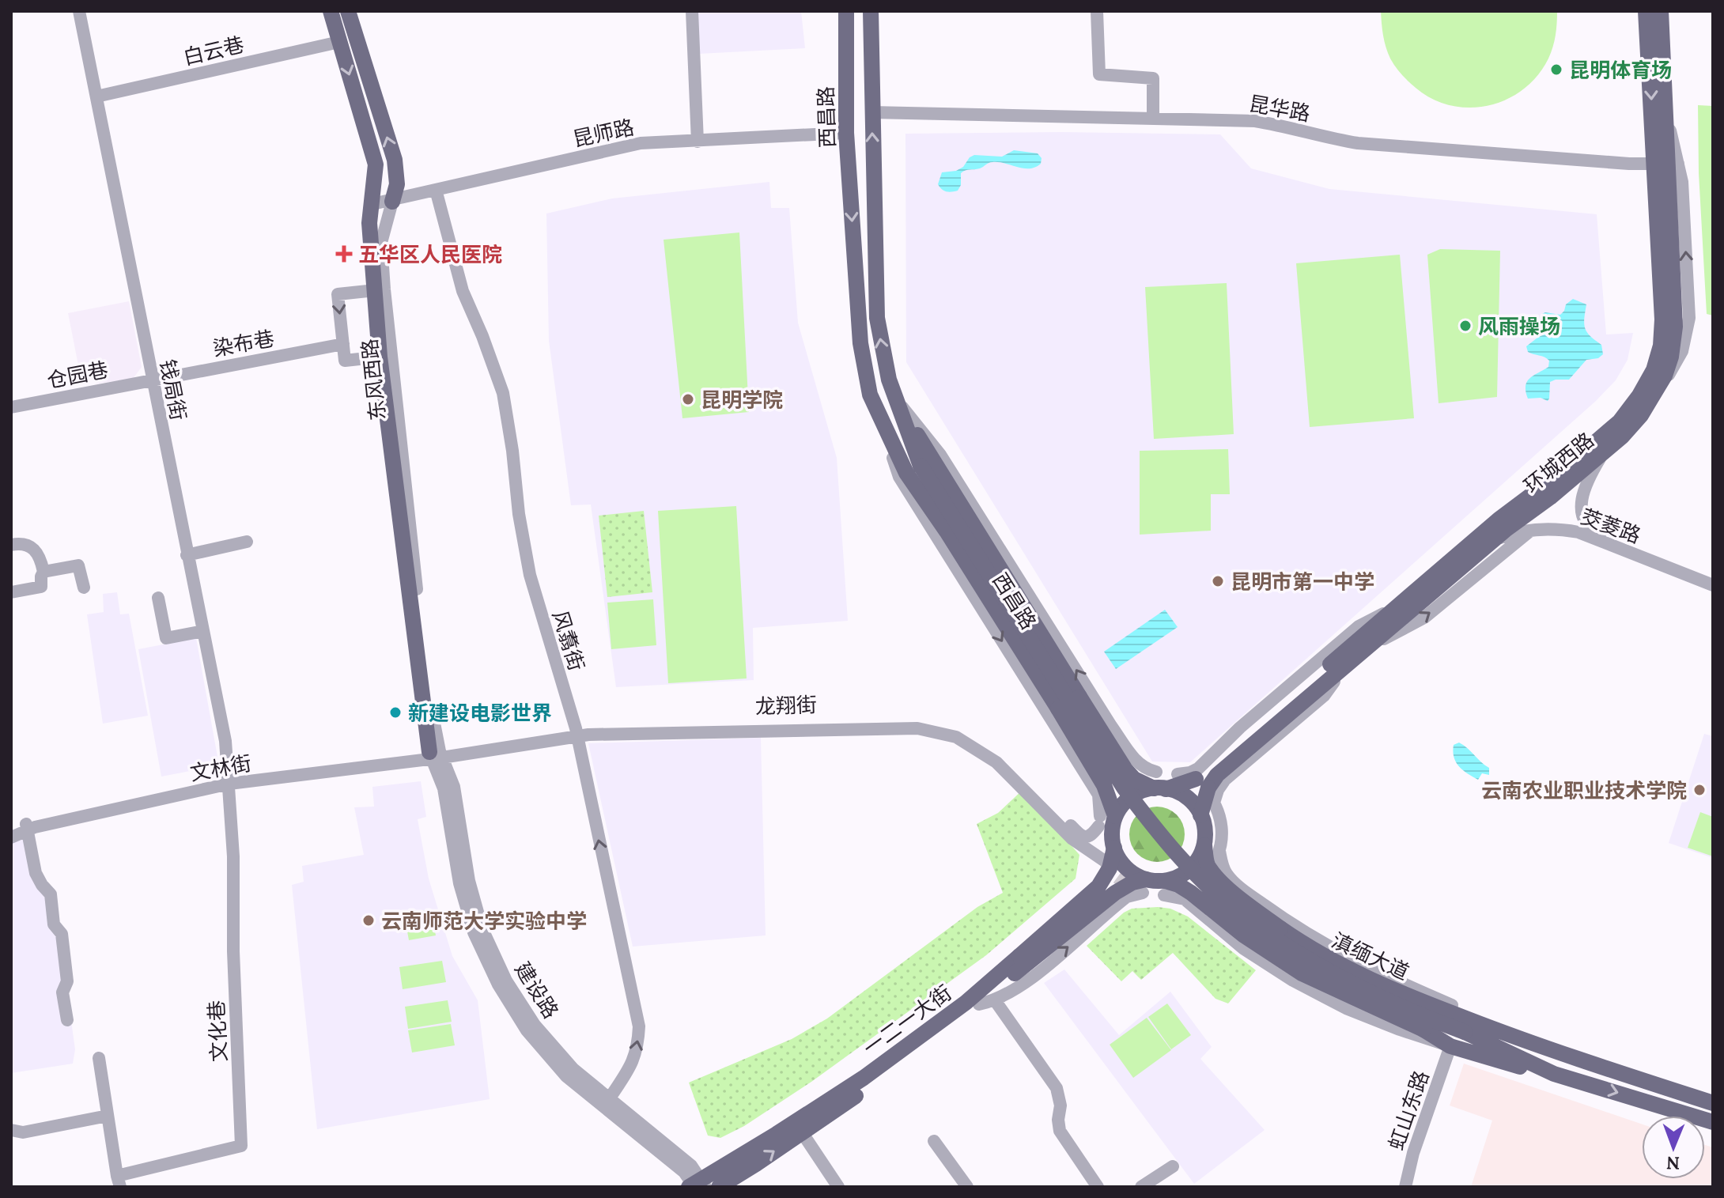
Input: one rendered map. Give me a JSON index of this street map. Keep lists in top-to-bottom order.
{
  "streets": {
    "main road": [
      "西昌路",
      "东风西路",
      "环城西路",
      "滇缅大道",
      "一二一大街"
    ],
    "street": [
      "白云巷",
      "昆华路",
      "昆师路",
      "染布巷",
      "仓园巷",
      "钱局街",
      "茭菱路",
      "风翥街",
      "龙翔街",
      "文林街",
      "建设路",
      "文化巷",
      "虹山东路"
    ]
  },
  "crossings": [
    ["白云巷", "东风西路"],
    ["白云巷", "钱局街"],
    ["昆华路", "西昌路"],
    ["昆华路", "环城西路"],
    ["西昌路", "昆师路"],
    ["西昌路", "环城西路"],
    ["西昌路", "龙翔街"],
    ["西昌路", "滇缅大道"],
    ["西昌路", "一二一大街"],
    ["昆师路", "东风西路"],
    ["昆师路", "风翥街"],
    ["染布巷", "仓园巷"],
    ["染布巷", "钱局街"],
    ["仓园巷", "钱局街"],
    ["东风西路", "龙翔街"],
    ["东风西路", "文林街"],
    ["东风西路", "建设路"],
    ["钱局街", "文林街"],
    ["钱局街", "文化巷"],
    ["环城西路", "茭菱路"],
    ["环城西路", "龙翔街"],
    ["环城西路", "滇缅大道"],
    ["环城西路", "一二一大街"],
    ["风翥街", "龙翔街"],
    ["风翥街", "建设路"],
    ["龙翔街", "文林街"],
    ["龙翔街", "建设路"],
    ["龙翔街", "一二一大街"],
    ["文林街", "建设路"],
    ["文林街", "文化巷"],
    ["建设路", "一二一大街"]
  ],
  "one_way": ["风翥街"],
  "places": {
    "other": [
      "昆明体育场",
      "风雨操场",
      "昆明学院",
      "昆明市第一中学",
      "新建设电影世界",
      "云南农业职业技术学院",
      "云南师范大学实验中学"
    ],
    "health": ["五华区人民医院"]
  },
  "north": "bottom"
}
